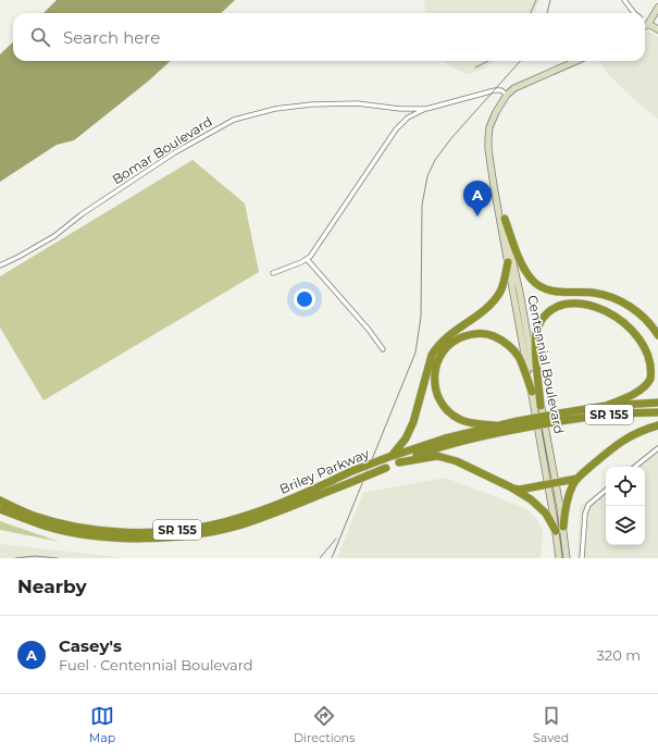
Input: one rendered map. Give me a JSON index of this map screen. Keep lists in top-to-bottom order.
{
  "streets": {
    "highway": ["SR 155", "Briley Parkway"],
    "main road": ["Centennial Boulevard"],
    "street": ["Bomar Boulevard"]
  },
  "crossings": [
    ["Bomar Boulevard", "Centennial Boulevard"]
  ],
  "page": {
    "search": "Search here",
    "pins": "A",
    "heading": "Nearby",
    "list": [
      {
        "mark": "A",
        "name": "Casey's",
        "note": "Fuel · Centennial Boulevard",
        "value": "320 m"
      }
    ],
    "nav": ["Map", "Directions", "Saved"]
  }
}
